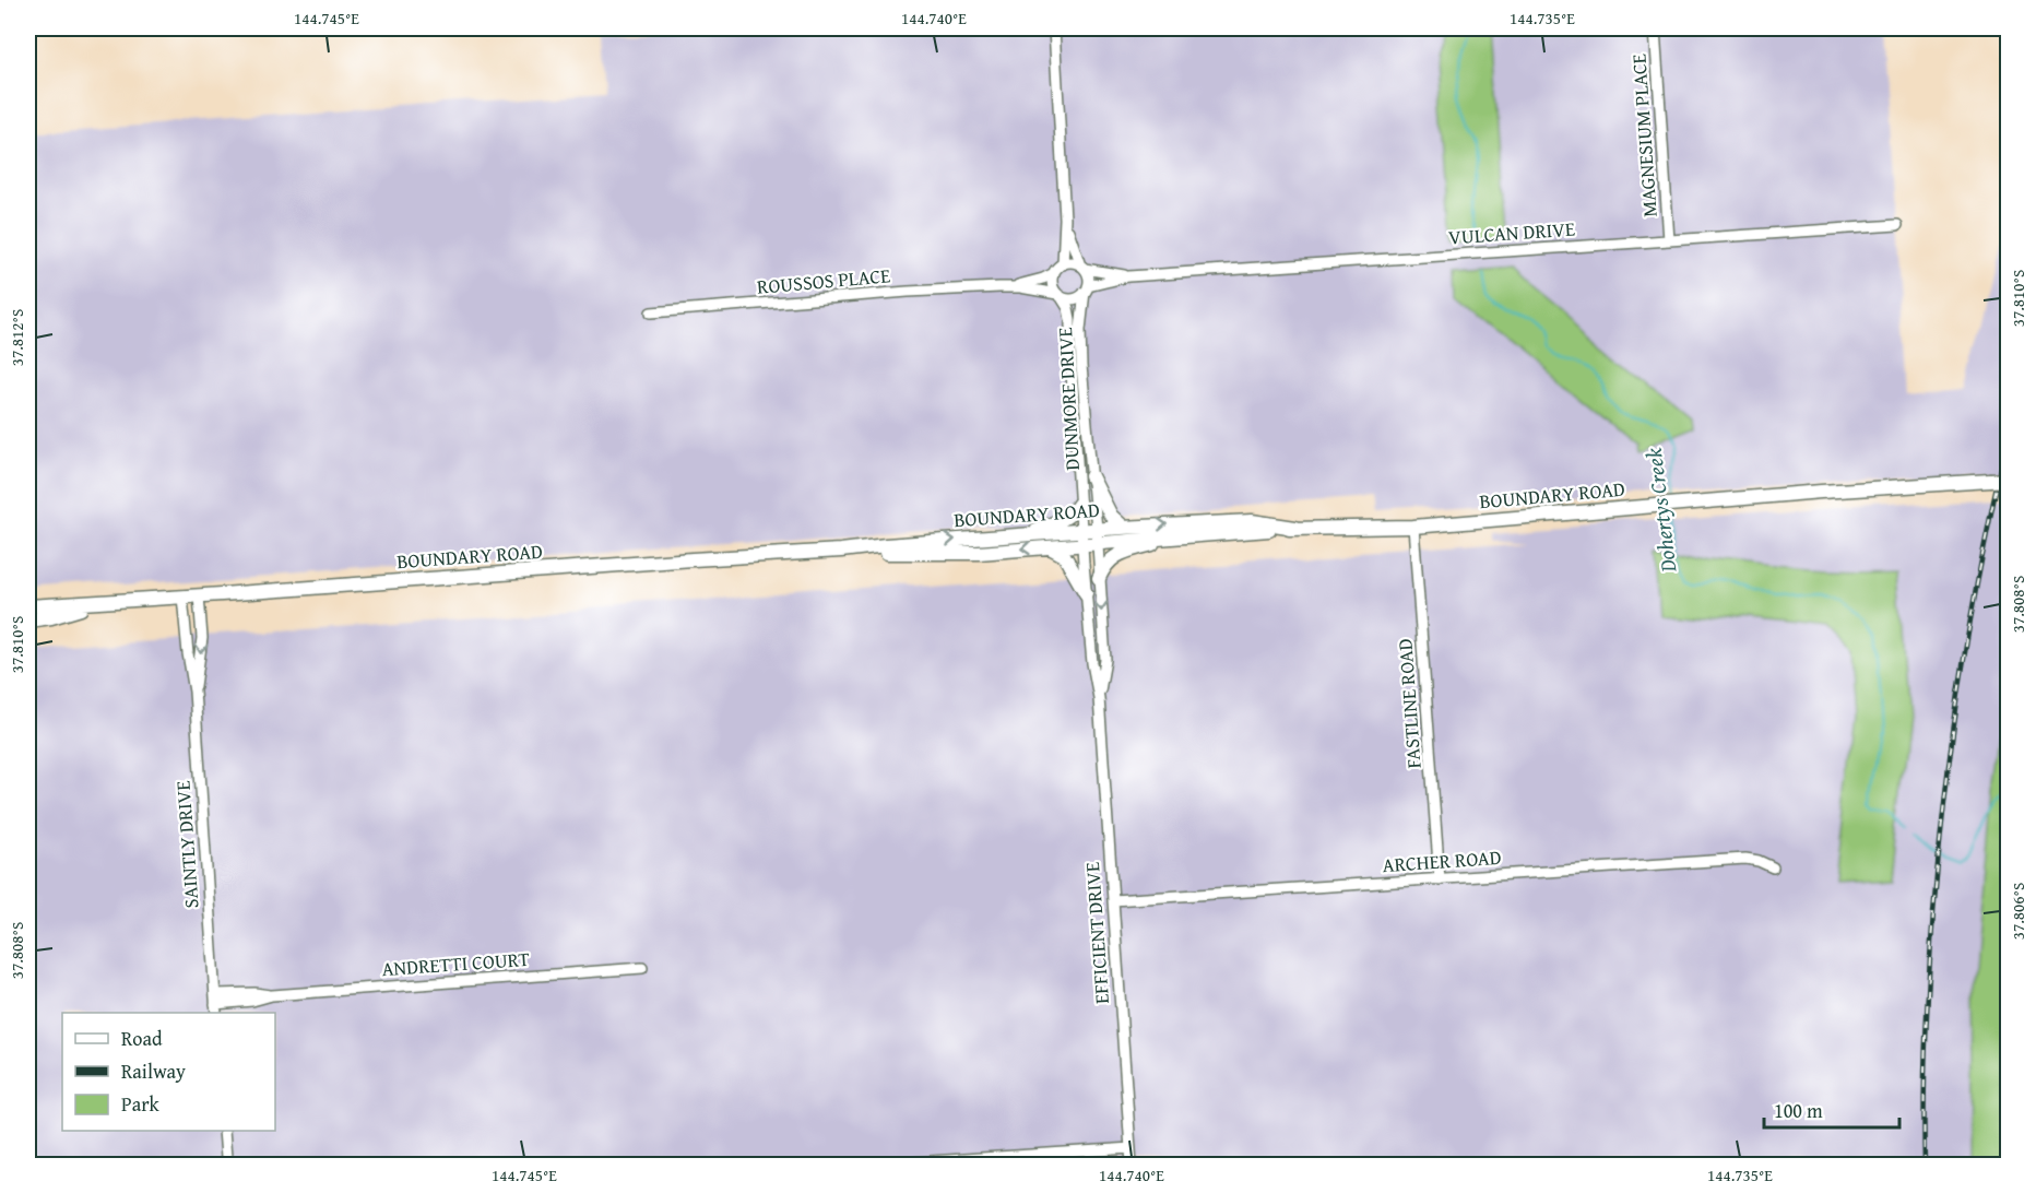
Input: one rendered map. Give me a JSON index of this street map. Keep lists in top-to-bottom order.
{
  "streets": {
    "main road": ["BOUNDARY ROAD"],
    "street": [
      "MAGNESIUM PLACE",
      "VULCAN DRIVE",
      "ROUSSOS PLACE",
      "DUNMORE DRIVE",
      "FASTLINE ROAD",
      "SAINTLY DRIVE",
      "ARCHER ROAD",
      "EFFICIENT DRIVE",
      "ANDRETTI COURT"
    ]
  },
  "crossings": [
    ["MAGNESIUM PLACE", "VULCAN DRIVE"],
    ["VULCAN DRIVE", "ROUSSOS PLACE"],
    ["VULCAN DRIVE", "DUNMORE DRIVE"],
    ["ROUSSOS PLACE", "DUNMORE DRIVE"],
    ["DUNMORE DRIVE", "BOUNDARY ROAD"],
    ["DUNMORE DRIVE", "EFFICIENT DRIVE"],
    ["BOUNDARY ROAD", "FASTLINE ROAD"],
    ["BOUNDARY ROAD", "SAINTLY DRIVE"],
    ["BOUNDARY ROAD", "EFFICIENT DRIVE"],
    ["FASTLINE ROAD", "ARCHER ROAD"],
    ["SAINTLY DRIVE", "ANDRETTI COURT"],
    ["ARCHER ROAD", "EFFICIENT DRIVE"]
  ],
  "water": ["Dohertys Creek"],
  "legend": ["Road", "Railway", "Park"],
  "scale_bar": "100 m",
  "coordinates": [
    "144.745°E",
    "144.740°E",
    "144.735°E",
    "37.810°S",
    "37.812°S",
    "37.808°S",
    "37.806°S"
  ]
}
